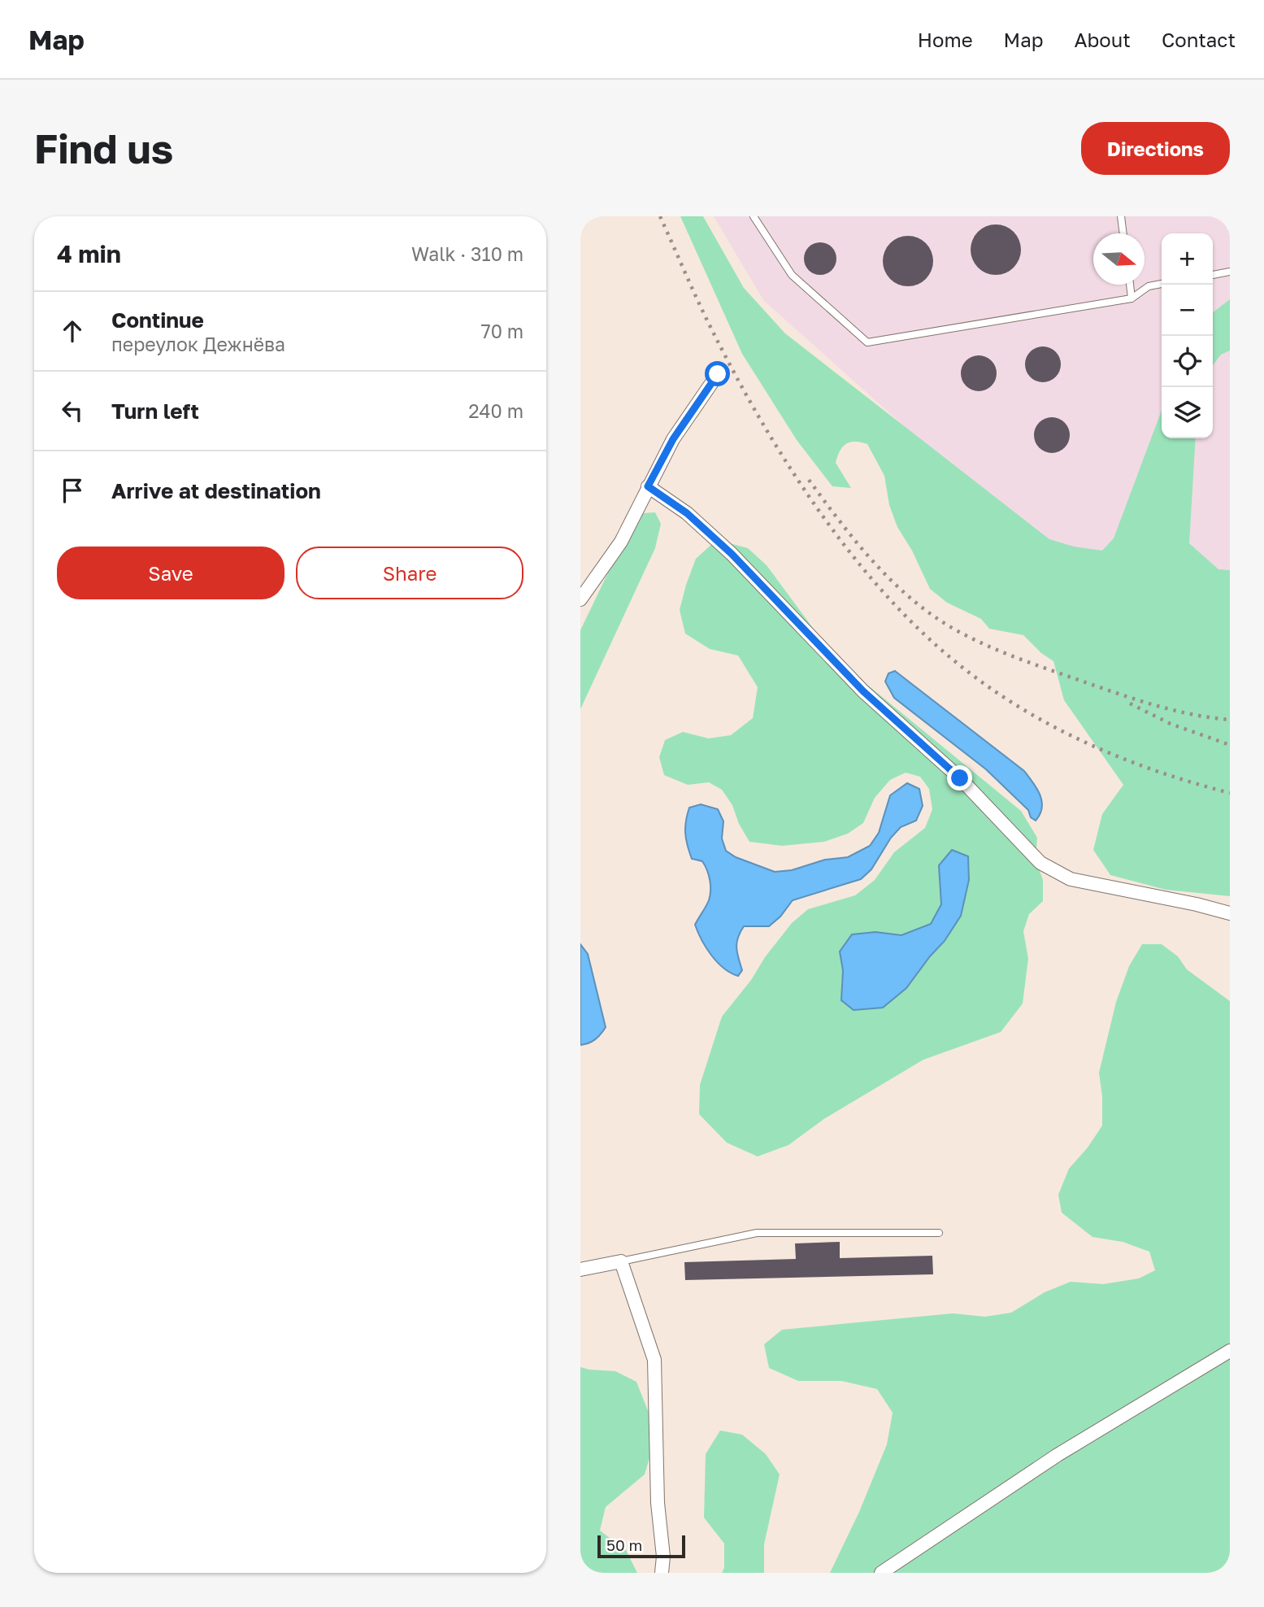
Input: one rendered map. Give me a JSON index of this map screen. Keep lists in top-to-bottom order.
{
  "scale_bar": "50 m",
  "north": "right",
  "page": {
    "header": "Map",
    "nav": [
      "Home",
      "Map",
      "About",
      "Contact"
    ],
    "buttons": [
      "Directions",
      ["Save", "Share"]
    ],
    "title": "Find us",
    "heading": ["4 min", "Walk · 310 m"],
    "map_buttons": ["+", "−"],
    "list": [
      ["Continue", "переулок Дежнёва", "70 m"],
      ["Turn left", "240 m"],
      "Arrive at destination"
    ],
    "scale": "50 m"
  }
}
